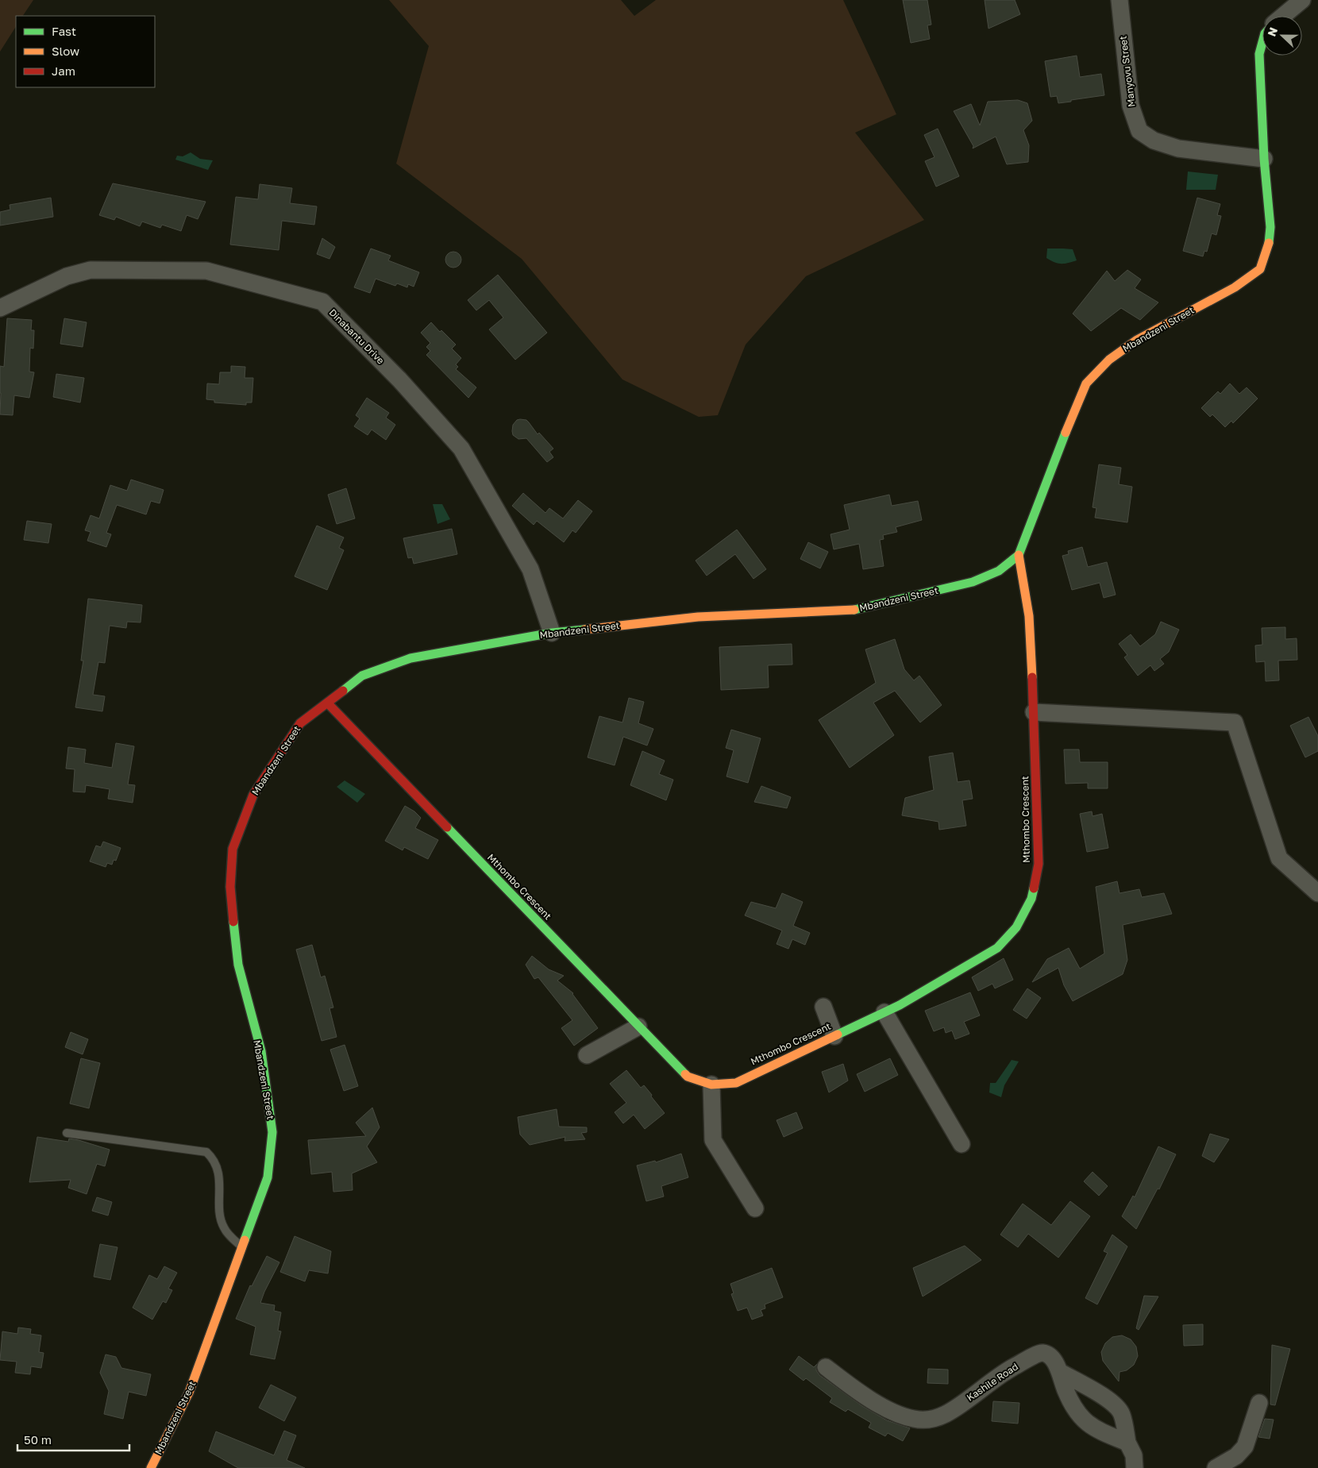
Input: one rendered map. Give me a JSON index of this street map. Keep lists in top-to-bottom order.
{
  "streets": {
    "street": [
      "Manyovu Street",
      "Mbandzeni Street",
      "Dinabantu Drive",
      "Mthombo Crescent",
      "Kashile Road"
    ]
  },
  "crossings": [
    ["Manyovu Street", "Mbandzeni Street"],
    ["Mbandzeni Street", "Dinabantu Drive"],
    ["Mbandzeni Street", "Mthombo Crescent"]
  ],
  "legend": ["Fast", "Slow", "Jam"],
  "scale_bar": "50 m",
  "north": "left"
}
